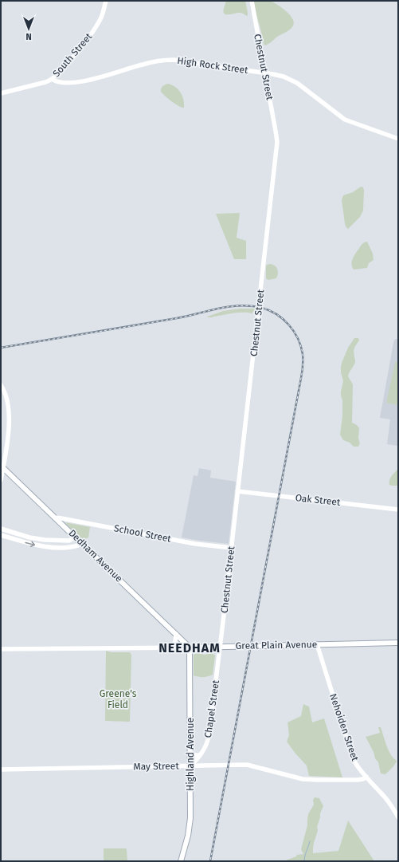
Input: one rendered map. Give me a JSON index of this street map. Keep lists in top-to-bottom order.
{
  "streets": {
    "main road": ["Dedham Avenue", "Great Plain Avenue", "Highland Avenue"],
    "street": [
      "South Street",
      "High Rock Street",
      "Chestnut Street",
      "Oak Street",
      "School Street",
      "Chapel Street",
      "Nehoiden Street",
      "May Street"
    ]
  },
  "crossings": [
    ["South Street", "High Rock Street"],
    ["High Rock Street", "Chestnut Street"],
    ["Chestnut Street", "Oak Street"],
    ["Chestnut Street", "School Street"],
    ["Chestnut Street", "Great Plain Avenue"],
    ["Chestnut Street", "Chapel Street"],
    ["School Street", "Dedham Avenue"],
    ["Dedham Avenue", "Great Plain Avenue"],
    ["Dedham Avenue", "Highland Avenue"],
    ["Great Plain Avenue", "Chapel Street"],
    ["Great Plain Avenue", "Nehoiden Street"],
    ["Great Plain Avenue", "Highland Avenue"],
    ["Chapel Street", "Highland Avenue"],
    ["Chapel Street", "May Street"],
    ["Nehoiden Street", "May Street"],
    ["Highland Avenue", "May Street"]
  ],
  "districts": ["NEEDHAM"],
  "parks": ["Greene's Field"],
  "north": "bottom"
}
